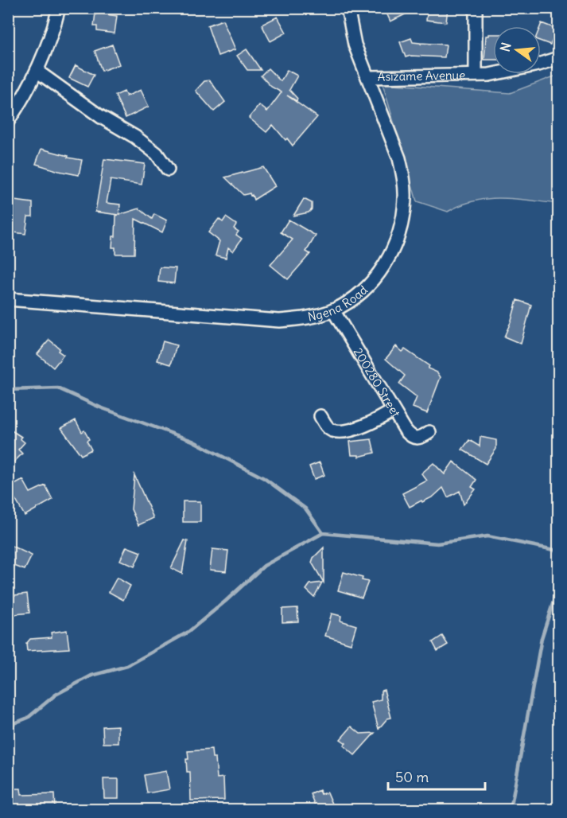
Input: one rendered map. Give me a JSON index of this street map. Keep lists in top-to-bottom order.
{
  "streets": {
    "street": ["Asizame Avenue", "Ngena Road", "200280 Street"]
  },
  "crossings": [
    ["Asizame Avenue", "Ngena Road"],
    ["Ngena Road", "200280 Street"]
  ],
  "scale_bar": "50 m",
  "north": "left"
}
